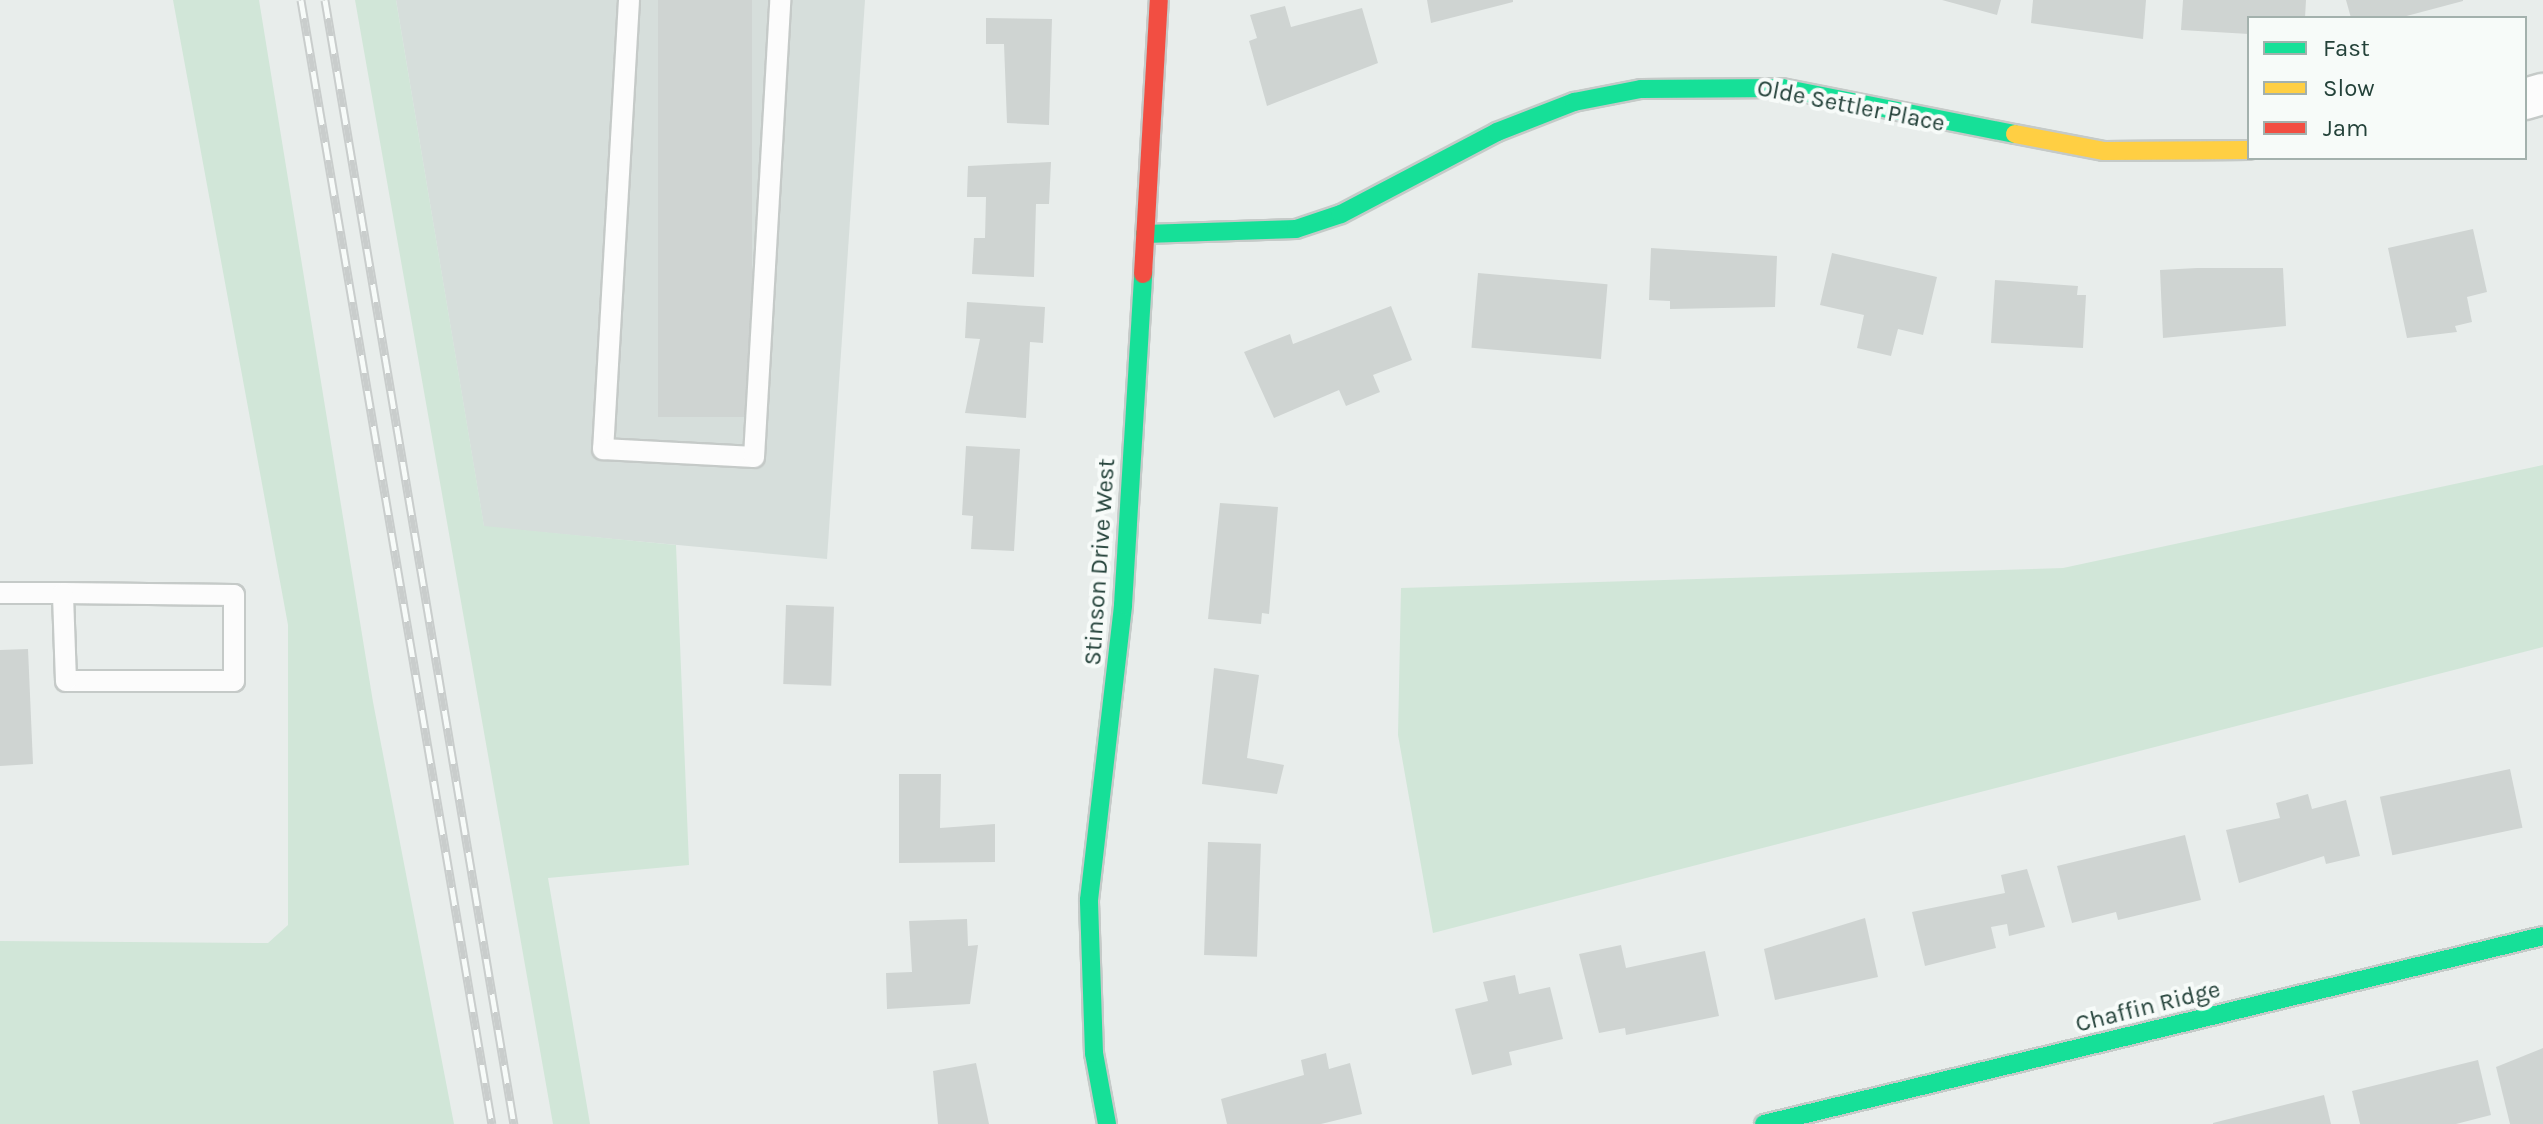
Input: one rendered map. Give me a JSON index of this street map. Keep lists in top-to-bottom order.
{
  "streets": {
    "street": ["Olde Settler Place", "Stinson Drive West", "Chaffin Ridge"]
  },
  "crossings": [
    ["Olde Settler Place", "Stinson Drive West"]
  ],
  "legend": ["Fast", "Slow", "Jam"]
}
